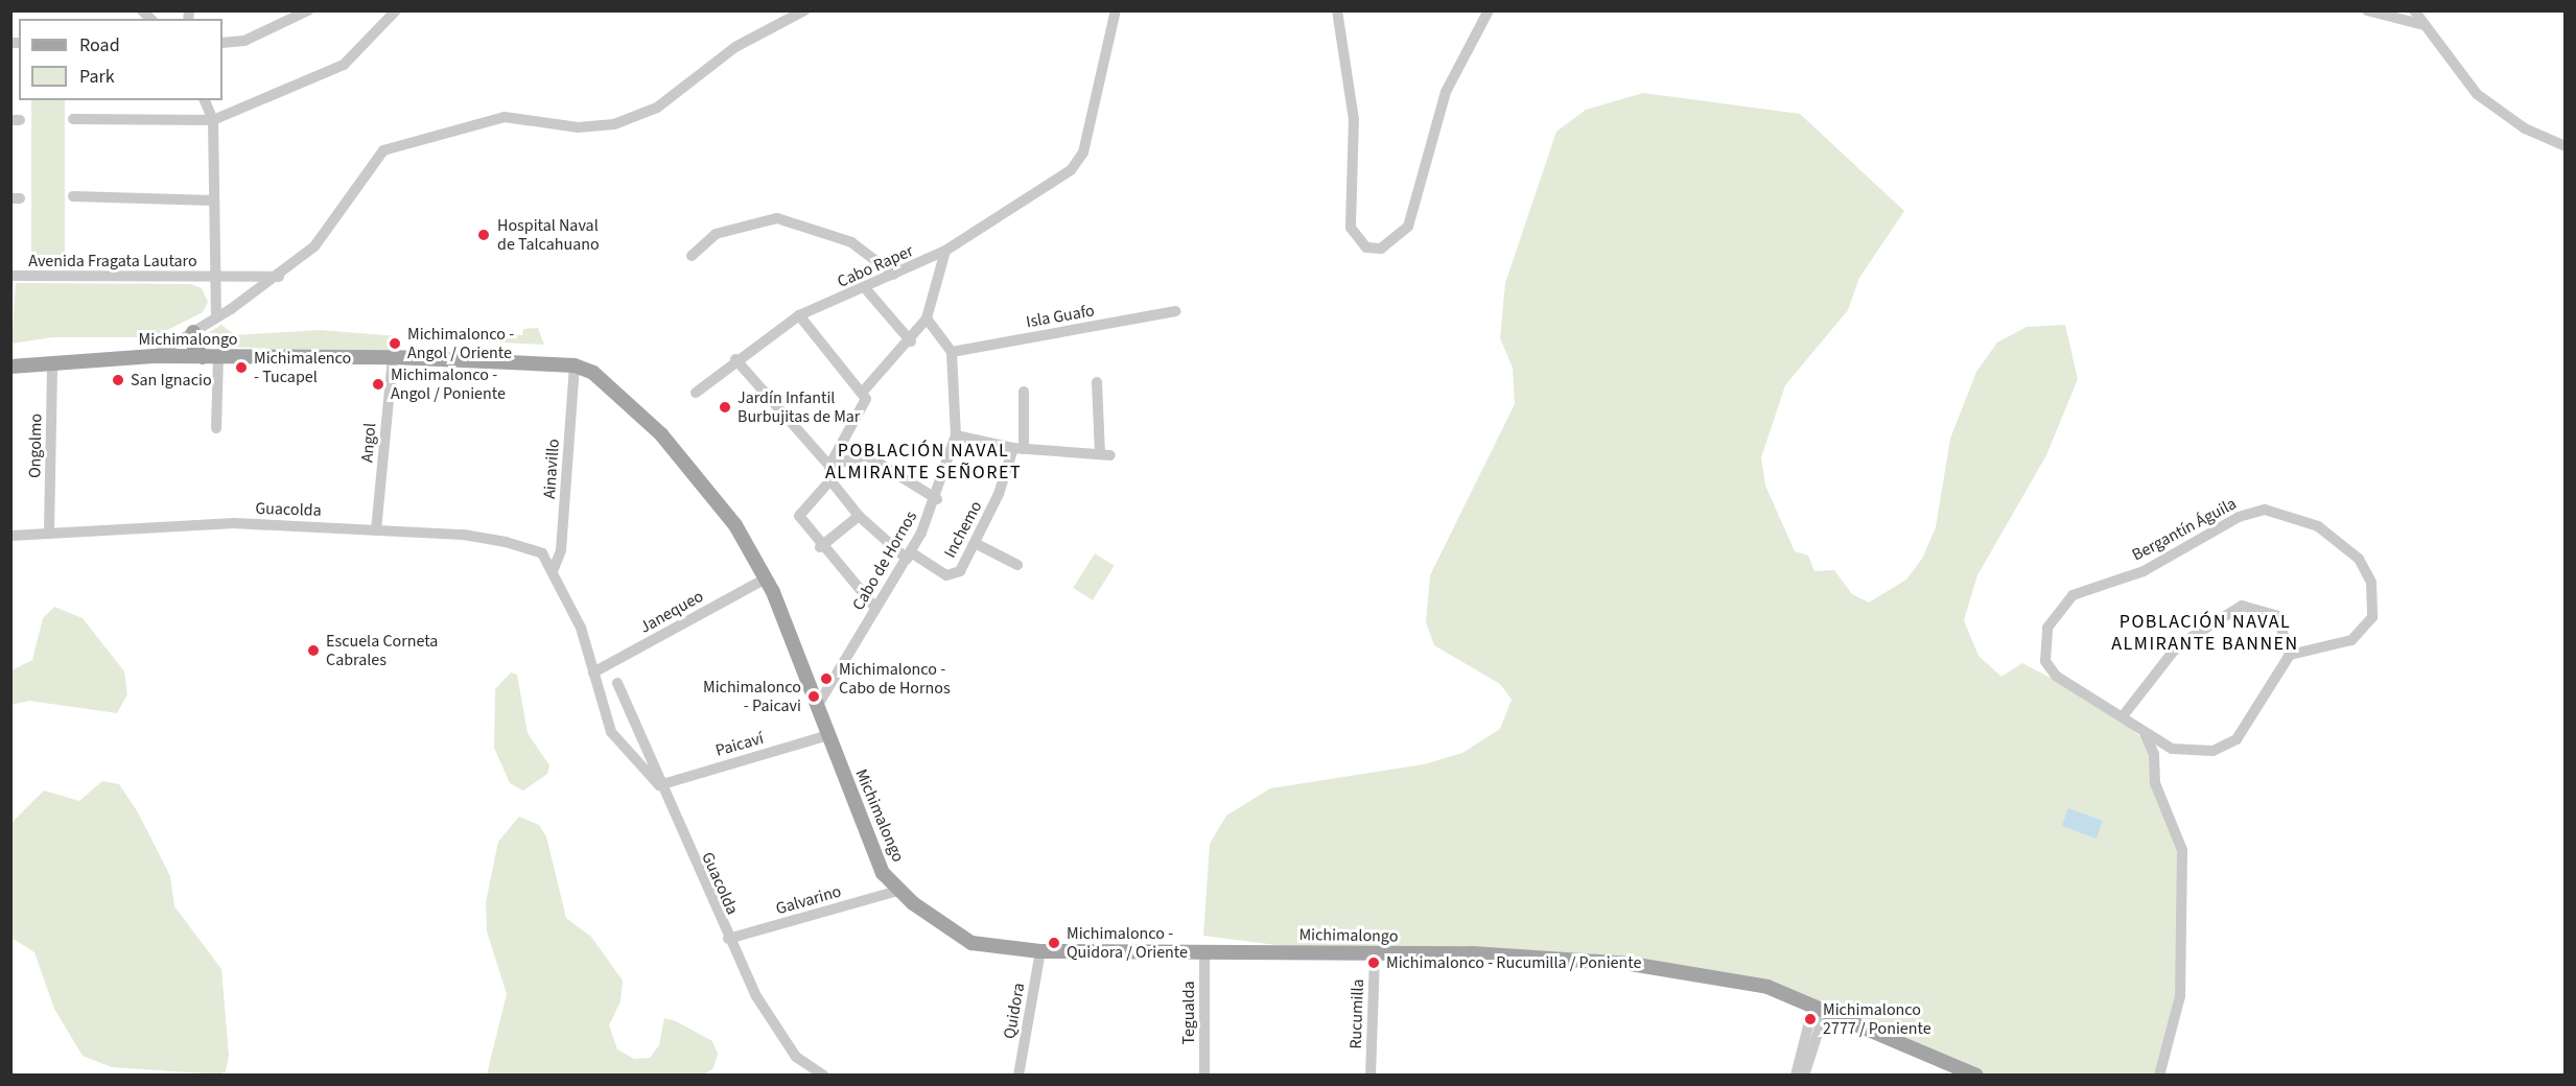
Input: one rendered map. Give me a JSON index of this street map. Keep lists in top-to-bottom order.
{
  "streets": {
    "main road": ["Michimalongo"],
    "street": [
      "Avenida Fragata Lautaro",
      "Cabo Raper",
      "Isla Guafo",
      "Angol",
      "Ongolmo",
      "Ainavillo",
      "Guacolda",
      "Inchemo",
      "Bergantín Águila",
      "Cabo de Hornos",
      "Janequeo",
      "Paicaví",
      "Galvarino",
      "Quidora",
      "Tegualda",
      "Rucumilla"
    ]
  },
  "crossings": [
    ["Isla Guafo", "Cabo de Hornos"],
    ["Michimalongo", "Angol"],
    ["Michimalongo", "Ongolmo"],
    ["Michimalongo", "Ainavillo"],
    ["Michimalongo", "Cabo de Hornos"],
    ["Michimalongo", "Janequeo"],
    ["Michimalongo", "Paicaví"],
    ["Michimalongo", "Galvarino"],
    ["Michimalongo", "Quidora"],
    ["Michimalongo", "Tegualda"],
    ["Michimalongo", "Rucumilla"],
    ["Angol", "Guacolda"],
    ["Ongolmo", "Guacolda"],
    ["Ainavillo", "Guacolda"],
    ["Guacolda", "Janequeo"],
    ["Guacolda", "Paicaví"],
    ["Guacolda", "Galvarino"],
    ["Inchemo", "Cabo de Hornos"]
  ],
  "districts": ["POBLACIÓN NAVAL ALMIRANTE SEÑORET", "POBLACIÓN NAVAL ALMIRANTE BANNEN"],
  "places": [
    "Hospital Naval de Talcahuano",
    "Michimalonco - Angol / Oriente",
    "Michimalenco - Tucapel",
    "San Ignacio",
    "Michimalonco - Angol / Poniente",
    "Jardín Infantil Burbujitas de Mar",
    "Escuela Corneta Cabrales",
    "Michimalonco - Cabo de Hornos",
    "Michimalonco - Paicavi",
    "Michimalonco - Quidora / Oriente",
    "Michimalonco - Rucumilla / Poniente",
    "Michimalonco 2777 / Poniente"
  ],
  "legend": ["Road", "Park"]
}
